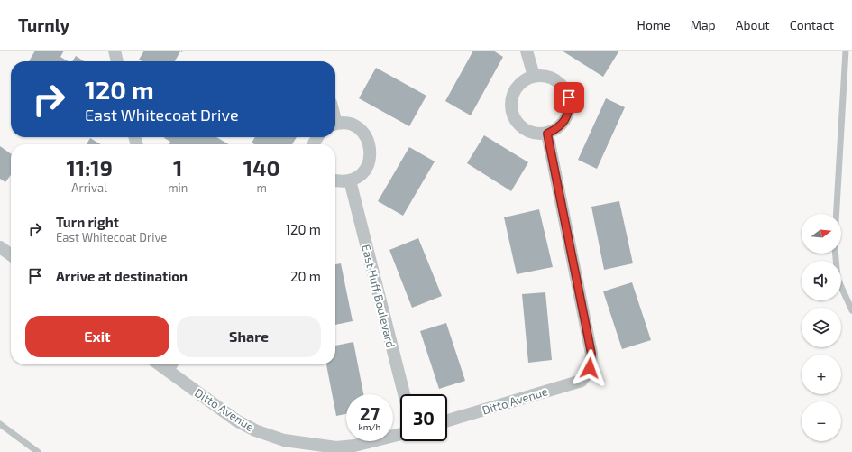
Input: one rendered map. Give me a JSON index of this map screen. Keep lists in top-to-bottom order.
{
  "streets": {
    "street": ["East Huff Boulevard", "Ditto Avenue"]
  },
  "north": "right",
  "page": {
    "header": "Turnly",
    "nav": [
      "Home",
      "Map",
      "About",
      "Contact"
    ],
    "turn": ["120 m", "East Whitecoat Drive"],
    "eta": [
      "11:19",
      "Arrival",
      "1",
      "min",
      "140",
      "m"
    ],
    "list": [
      {
        "name": "Turn right",
        "note": "East Whitecoat Drive",
        "value": "120 m"
      },
      {
        "name": "Arrive at destination",
        "value": "20 m"
      }
    ],
    "map_buttons": ["+", "−"],
    "buttons": ["Exit", "Share"],
    "speed": "27 km/h",
    "limit": "30"
  }
}
